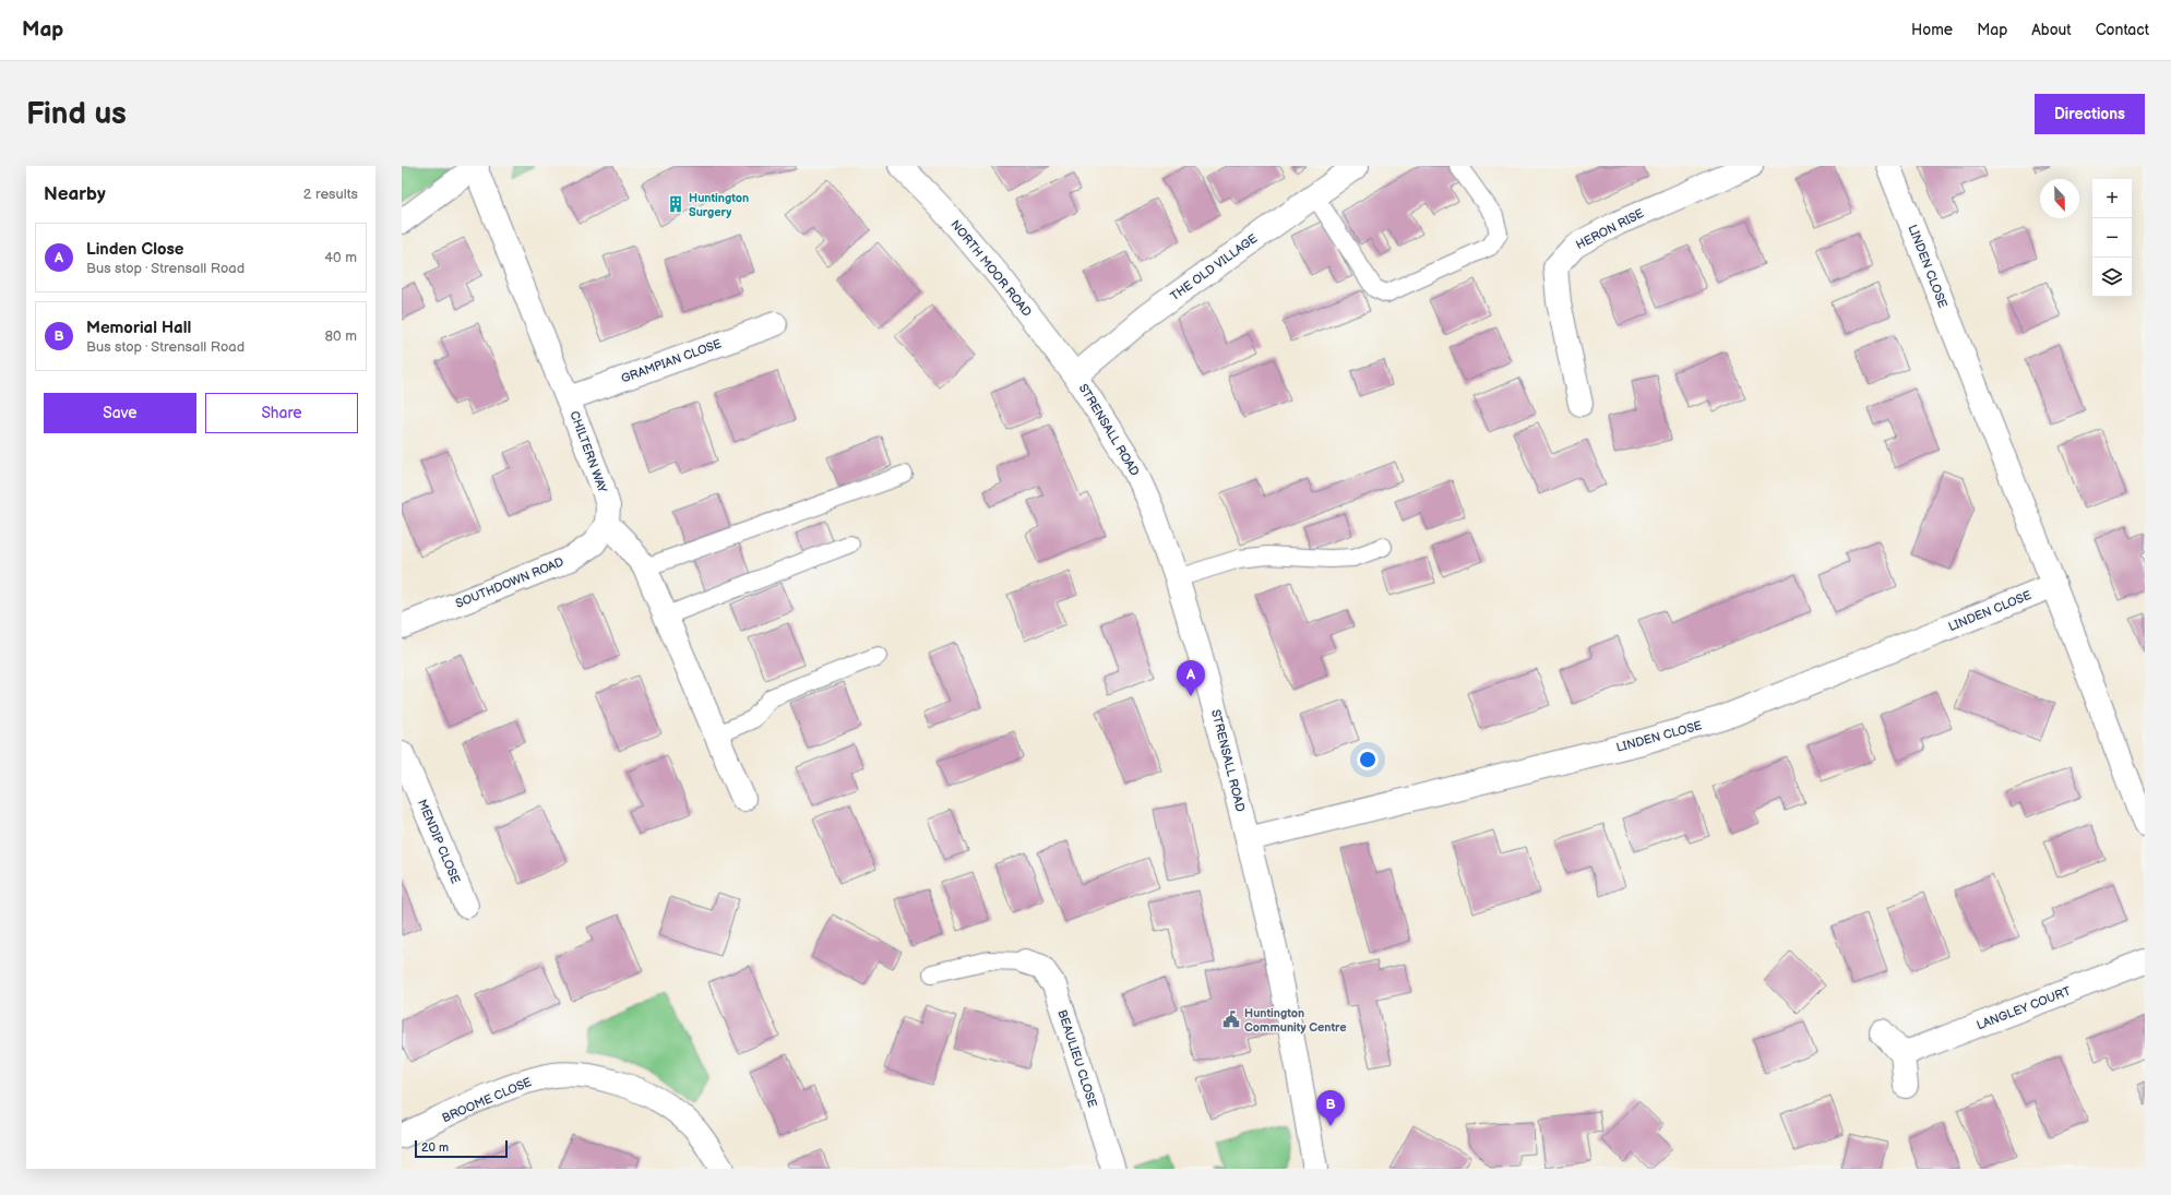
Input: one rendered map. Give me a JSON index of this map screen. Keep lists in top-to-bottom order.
{
  "streets": {
    "street": [
      "HERON RISE",
      "LINDEN CLOSE",
      "THE OLD VILLAGE",
      "NORTH MOOR ROAD",
      "GRAMPIAN CLOSE",
      "STRENSALL ROAD",
      "CHILTERN WAY",
      "SOUTHDOWN ROAD",
      "MENDIP CLOSE",
      "LANGLEY COURT",
      "BEAULIEU CLOSE",
      "BROOME CLOSE"
    ]
  },
  "crossings": [
    ["LINDEN CLOSE", "STRENSALL ROAD"],
    ["THE OLD VILLAGE", "NORTH MOOR ROAD"],
    ["THE OLD VILLAGE", "STRENSALL ROAD"],
    ["NORTH MOOR ROAD", "STRENSALL ROAD"],
    ["GRAMPIAN CLOSE", "CHILTERN WAY"],
    ["CHILTERN WAY", "SOUTHDOWN ROAD"]
  ],
  "places": {
    "building": ["Huntington Surgery"],
    "public building": ["Huntington Community Centre"]
  },
  "scale_bar": "20 m",
  "north": "bottom",
  "page": {
    "header": "Map",
    "nav": [
      "Home",
      "Map",
      "About",
      "Contact"
    ],
    "buttons": [
      "Directions",
      ["Save", "Share"]
    ],
    "title": "Find us",
    "heading": ["Nearby", "2 results"],
    "map_buttons": ["+", "−"],
    "list": [
      {
        "mark": "A",
        "name": "Linden Close",
        "note": "Bus stop · Strensall Road",
        "value": "40 m"
      },
      {
        "mark": "B",
        "name": "Memorial Hall",
        "note": "Bus stop · Strensall Road",
        "value": "80 m"
      }
    ],
    "pins": ["A", "B"],
    "scale": "20 m"
  }
}
